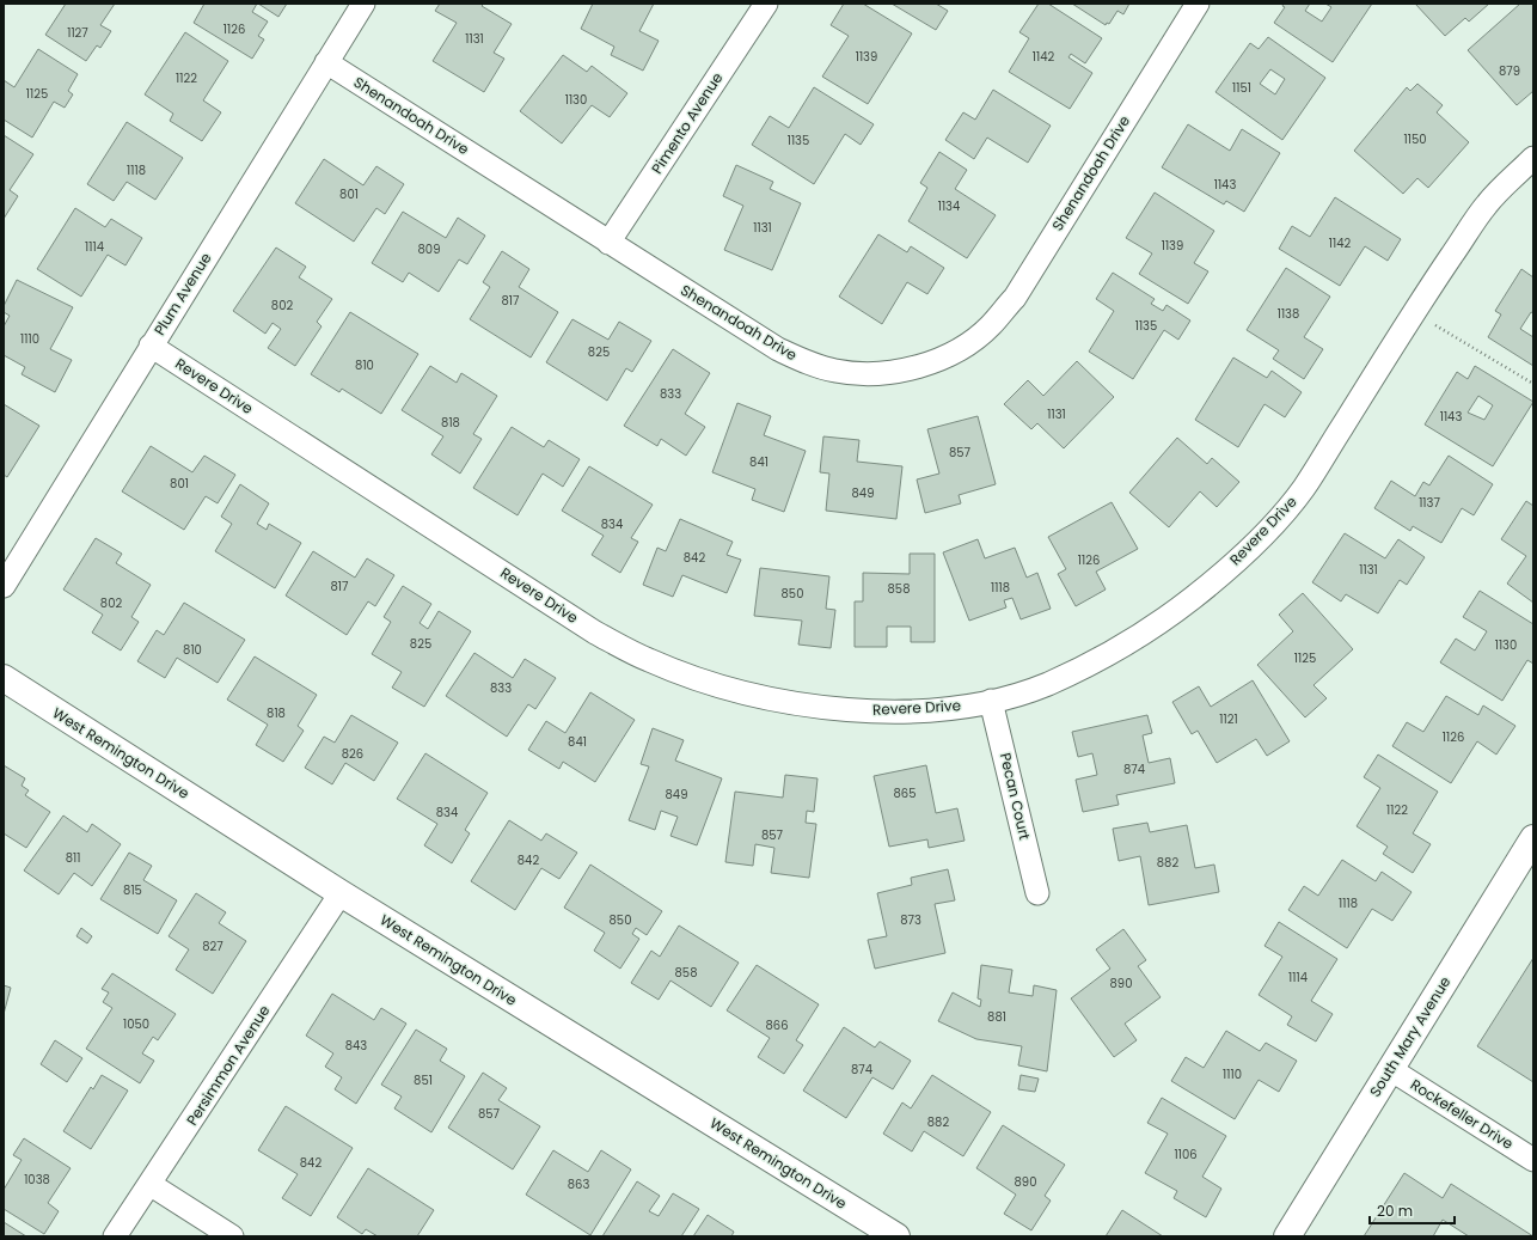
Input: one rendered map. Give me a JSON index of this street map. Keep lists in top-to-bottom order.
{
  "streets": {
    "street": [
      "Shenandoah Drive",
      "Pimento Avenue",
      "Plum Avenue",
      "Revere Drive",
      "West Remington Drive",
      "Pecan Court",
      "South Mary Avenue",
      "Persimmon Avenue",
      "Rockefeller Drive"
    ]
  },
  "crossings": [
    ["Shenandoah Drive", "Pimento Avenue"],
    ["Shenandoah Drive", "Plum Avenue"],
    ["Plum Avenue", "Revere Drive"],
    ["Revere Drive", "Pecan Court"],
    ["West Remington Drive", "Persimmon Avenue"],
    ["South Mary Avenue", "Rockefeller Drive"]
  ],
  "house_numbers": [
    "1126",
    "1127",
    "1131",
    "1139",
    "1142",
    "879",
    "1122",
    "1151",
    "1125",
    "1130",
    "1150",
    "1135",
    "1118",
    "1143",
    "801",
    "1134",
    "1131",
    "1142",
    "1139",
    "1114",
    "809",
    "817",
    "802",
    "1138",
    "1135",
    "1110",
    "825",
    "810",
    "833",
    "1131",
    "1143",
    "818",
    "857",
    "841",
    "801",
    "849",
    "1137",
    "834",
    "842",
    "1126",
    "1131",
    "817",
    "1118",
    "858",
    "850",
    "802",
    "825",
    "1130",
    "810",
    "1125",
    "833",
    "818",
    "1121",
    "1126",
    "841",
    "826",
    "874",
    "865",
    "849",
    "1122",
    "834",
    "857",
    "811",
    "842",
    "882",
    "815",
    "1118",
    "850",
    "873",
    "827",
    "858",
    "1114",
    "890",
    "881",
    "1050",
    "866",
    "843",
    "874",
    "1110",
    "851",
    "857",
    "882",
    "1106",
    "842",
    "1038",
    "890",
    "863"
  ],
  "scale_bar": "20 m"
}
